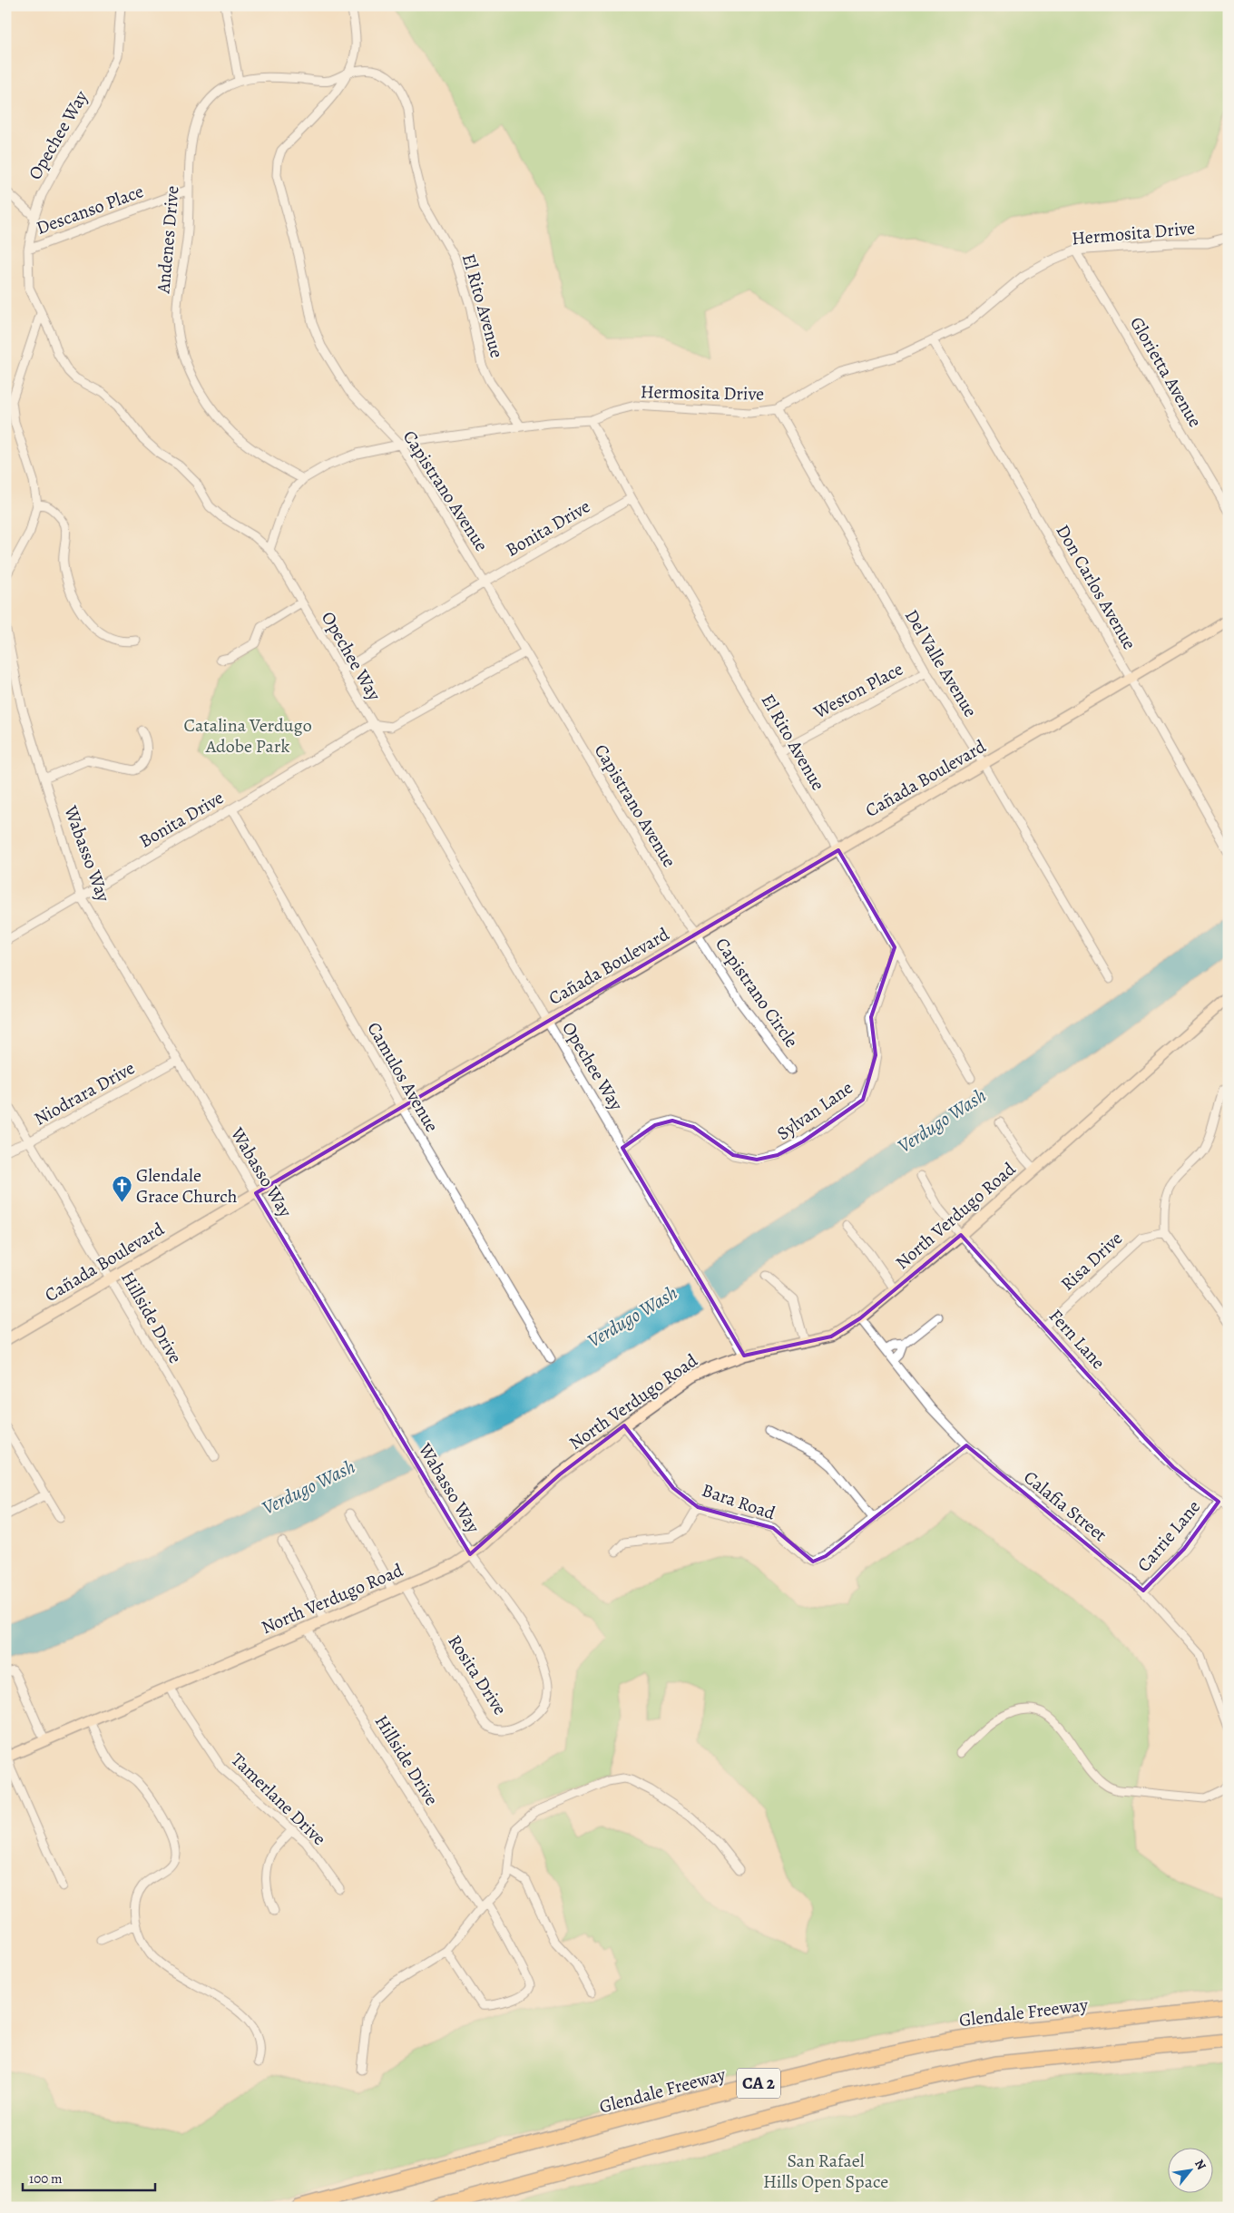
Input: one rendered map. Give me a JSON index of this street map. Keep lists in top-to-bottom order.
{
  "streets": {
    "highway": ["Glendale Freeway", "CA 2"],
    "main road": ["Cañada Boulevard", "North Verdugo Road"],
    "street": [
      "Opechee Way",
      "Descanso Place",
      "Hermosita Drive",
      "Andenes Drive",
      "El Rito Avenue",
      "Glorietta Avenue",
      "Capistrano Avenue",
      "Bonita Drive",
      "Don Carlos Avenue",
      "Del Valle Avenue",
      "Weston Place",
      "Wabasso Way",
      "Capistrano Circle",
      "Camulos Avenue",
      "Niodrara Drive",
      "Sylvan Lane",
      "Risa Drive",
      "Hillside Drive",
      "Fern Lane",
      "Bara Road",
      "Calafia Street",
      "Carrie Lane",
      "Rosita Drive",
      "Tamerlane Drive"
    ]
  },
  "crossings": [
    ["Opechee Way", "Descanso Place"],
    ["Opechee Way", "Hermosita Drive"],
    ["Opechee Way", "Bonita Drive"],
    ["Opechee Way", "Cañada Boulevard"],
    ["Opechee Way", "Sylvan Lane"],
    ["Opechee Way", "North Verdugo Road"],
    ["Descanso Place", "Andenes Drive"],
    ["Hermosita Drive", "Andenes Drive"],
    ["Hermosita Drive", "El Rito Avenue"],
    ["Hermosita Drive", "Glorietta Avenue"],
    ["Hermosita Drive", "Capistrano Avenue"],
    ["Hermosita Drive", "Don Carlos Avenue"],
    ["Hermosita Drive", "Del Valle Avenue"],
    ["Andenes Drive", "El Rito Avenue"],
    ["Andenes Drive", "Capistrano Avenue"],
    ["El Rito Avenue", "Capistrano Avenue"],
    ["El Rito Avenue", "Bonita Drive"],
    ["El Rito Avenue", "Weston Place"],
    ["El Rito Avenue", "Cañada Boulevard"],
    ["El Rito Avenue", "Sylvan Lane"],
    ["Capistrano Avenue", "Bonita Drive"],
    ["Capistrano Avenue", "Cañada Boulevard"],
    ["Capistrano Avenue", "Capistrano Circle"],
    ["Bonita Drive", "Wabasso Way"],
    ["Bonita Drive", "Camulos Avenue"],
    ["Don Carlos Avenue", "Cañada Boulevard"],
    ["Del Valle Avenue", "Weston Place"],
    ["Del Valle Avenue", "Cañada Boulevard"],
    ["Cañada Boulevard", "Wabasso Way"],
    ["Cañada Boulevard", "Capistrano Circle"],
    ["Cañada Boulevard", "Camulos Avenue"],
    ["Cañada Boulevard", "Hillside Drive"],
    ["Wabasso Way", "Niodrara Drive"],
    ["Wabasso Way", "North Verdugo Road"],
    ["Wabasso Way", "Rosita Drive"],
    ["Niodrara Drive", "Hillside Drive"],
    ["North Verdugo Road", "Hillside Drive"],
    ["North Verdugo Road", "Fern Lane"],
    ["North Verdugo Road", "Bara Road"],
    ["North Verdugo Road", "Calafia Street"],
    ["North Verdugo Road", "Rosita Drive"],
    ["North Verdugo Road", "Tamerlane Drive"],
    ["Risa Drive", "Fern Lane"],
    ["Fern Lane", "Carrie Lane"],
    ["Calafia Street", "Carrie Lane"]
  ],
  "water": ["Verdugo Wash"],
  "parks": ["Catalina Verdugo Adobe Park", "San Rafael Hills Open Space"],
  "places": {
    "church": ["Glendale Grace Church"]
  },
  "scale_bar": "100 m",
  "north": "top right"
}
